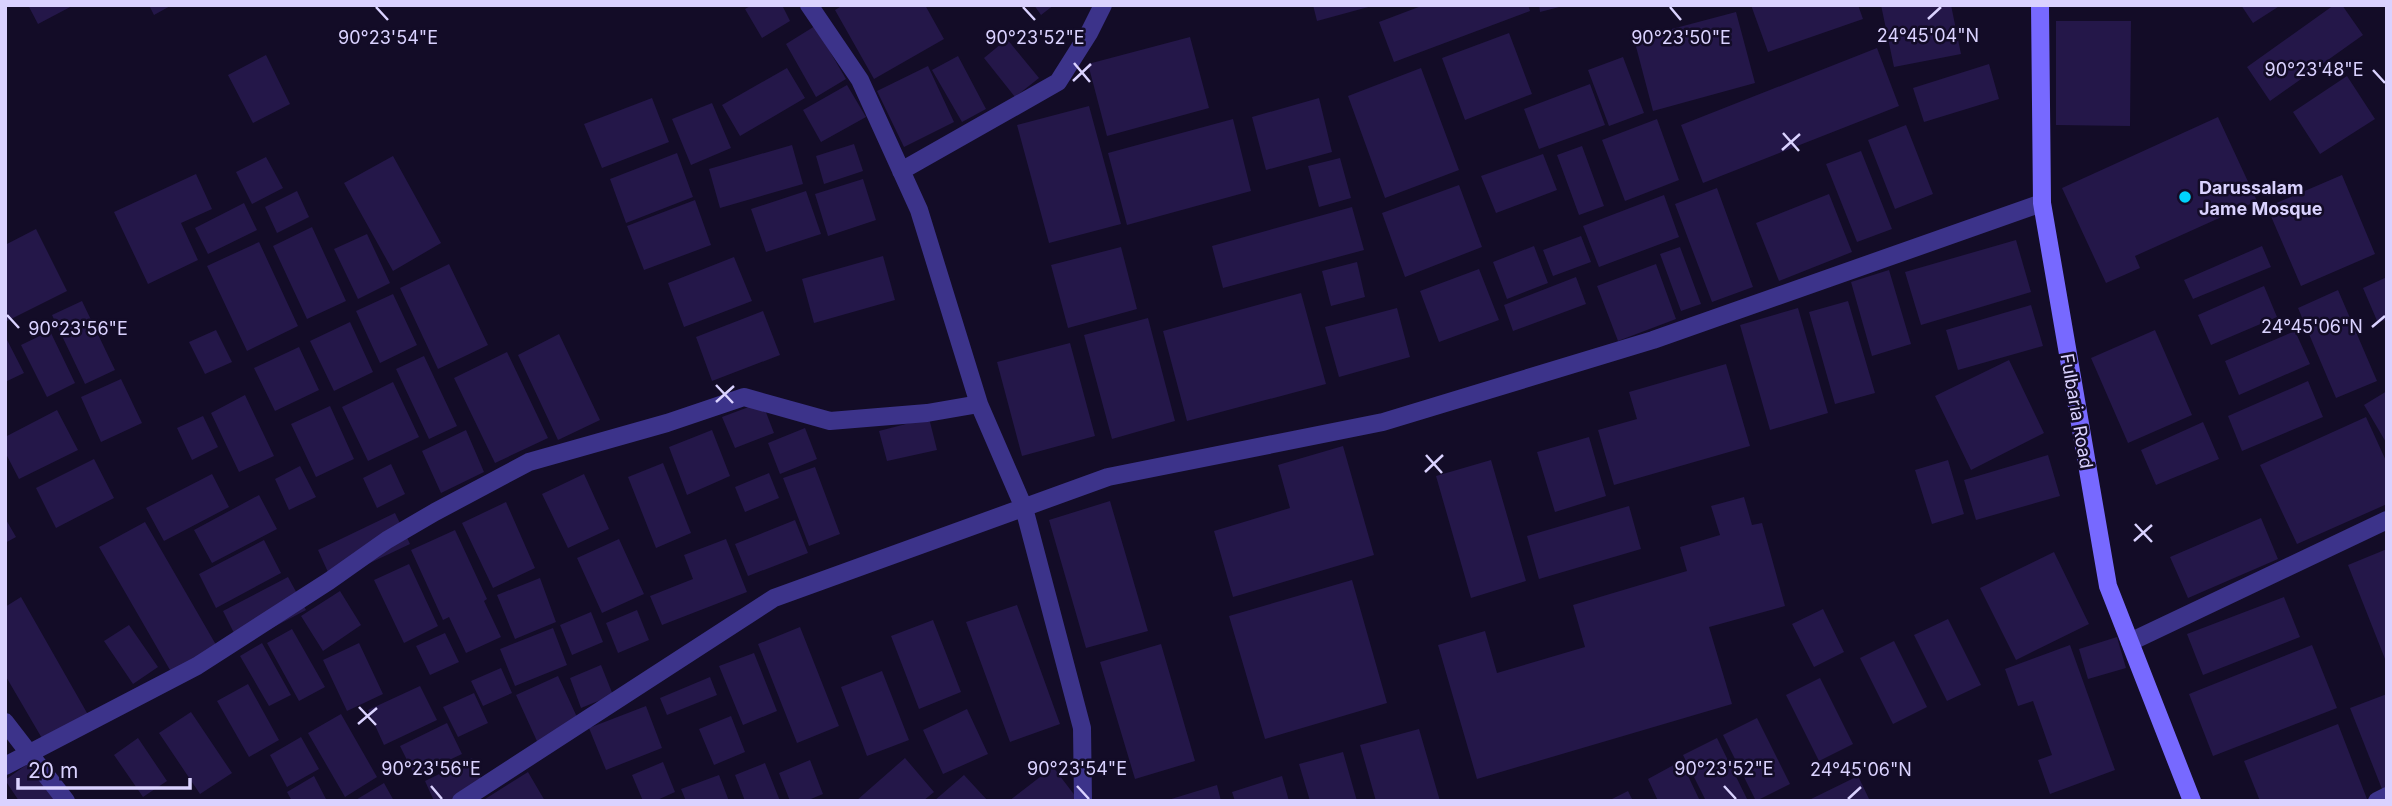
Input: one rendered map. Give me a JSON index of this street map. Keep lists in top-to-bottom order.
{
  "streets": {
    "main road": ["Fulbaria Road"]
  },
  "places": ["Darussalam Jame Mosque"],
  "scale_bar": "20 m",
  "coordinates": [
    "24°45'04\"N",
    "90°23'54\"E",
    "90°23'52\"E",
    "90°23'50\"E",
    "90°23'48\"E",
    "24°45'06\"N",
    "90°23'56\"E"
  ]
}
